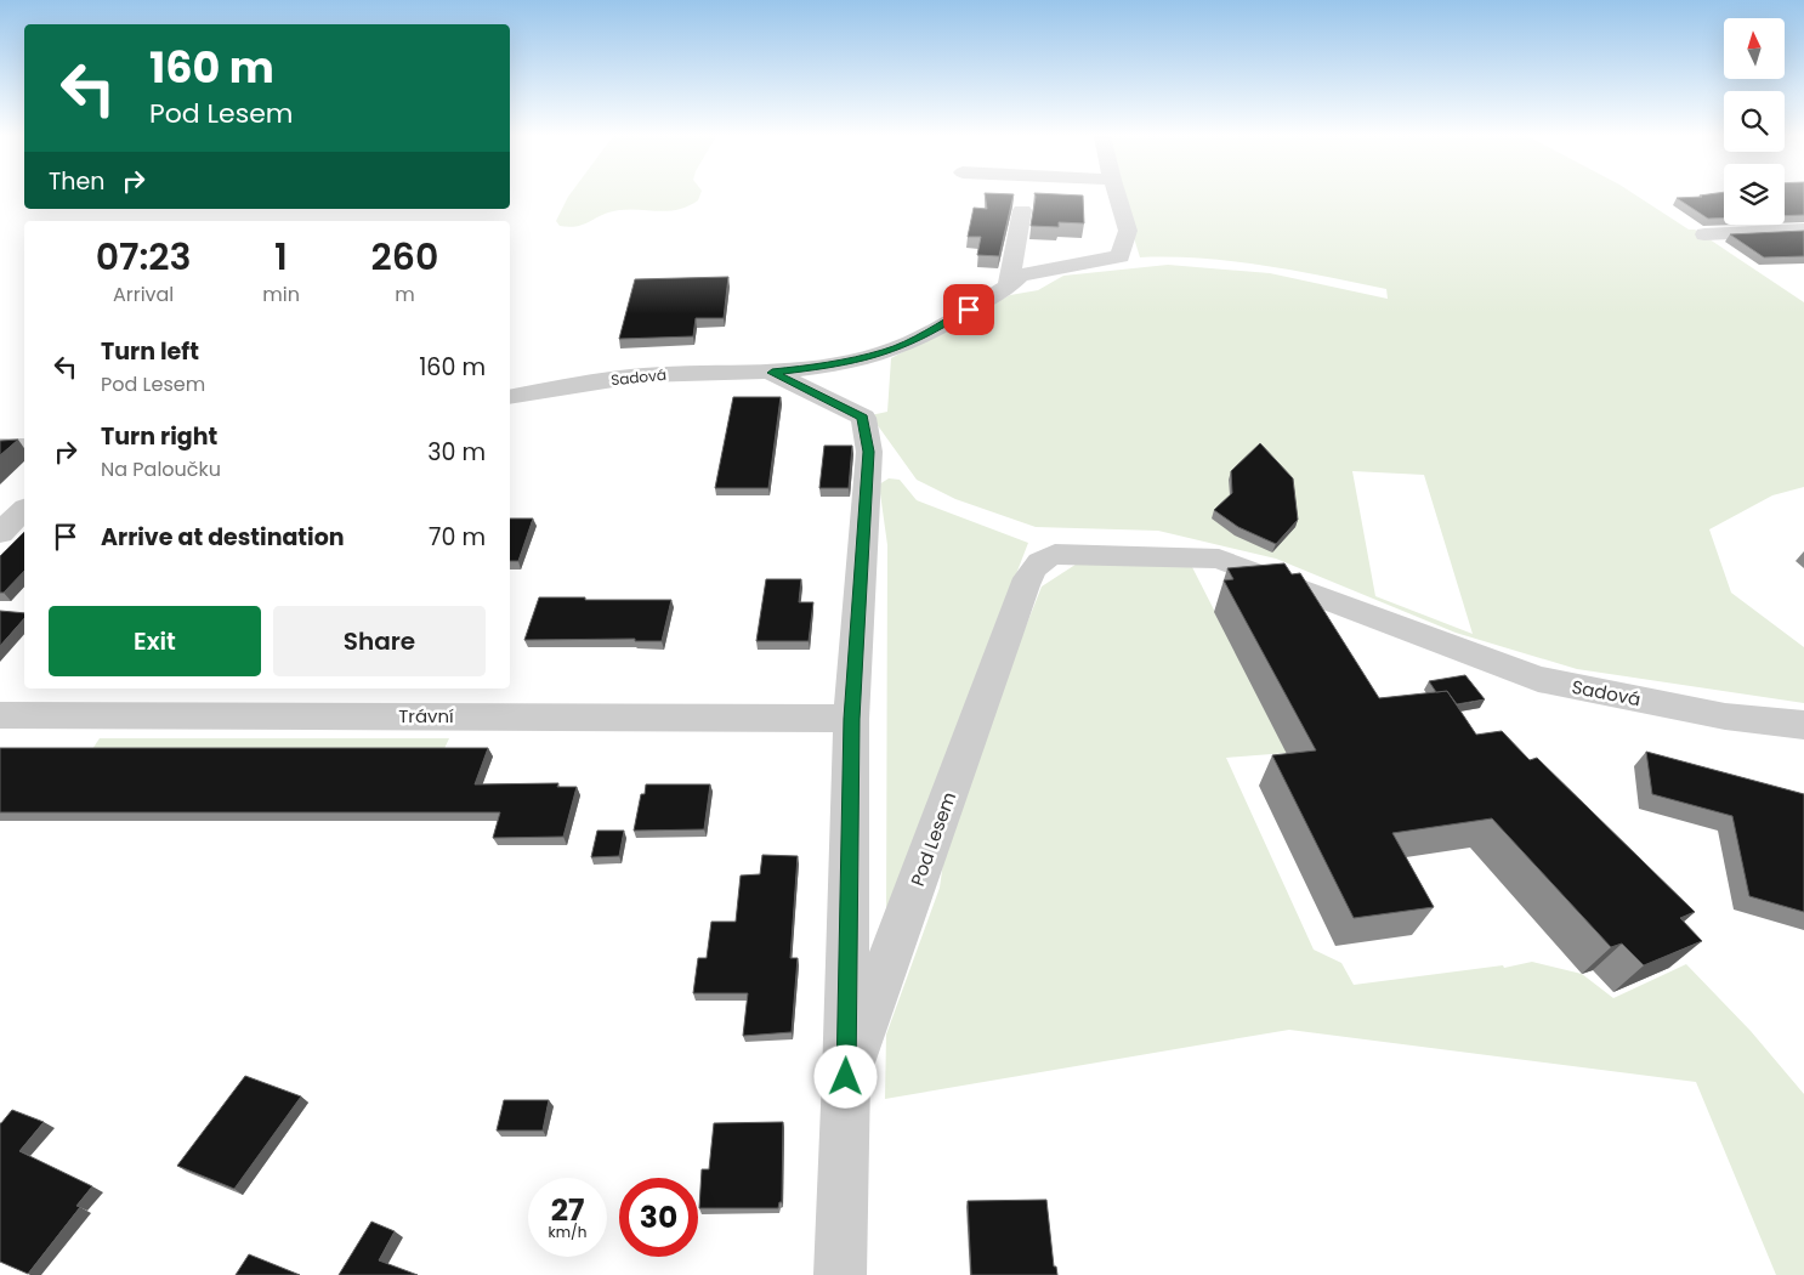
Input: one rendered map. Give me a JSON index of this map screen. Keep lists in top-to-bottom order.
{
  "streets": {
    "street": ["Sadová", "Trávní", "Pod Lesem"]
  },
  "crossings": [
    ["Sadová", "Pod Lesem"],
    ["Trávní", "Pod Lesem"]
  ],
  "north": "top",
  "page": {
    "turn": ["160 m", "Pod Lesem"],
    "then": "Then",
    "eta": [
      "07:23",
      "Arrival",
      "1",
      "min",
      "260",
      "m"
    ],
    "list": [
      {
        "name": "Turn left",
        "note": "Pod Lesem",
        "value": "160 m"
      },
      {
        "name": "Turn right",
        "note": "Na Paloučku",
        "value": "30 m"
      },
      {
        "name": "Arrive at destination",
        "value": "70 m"
      }
    ],
    "buttons": ["Exit", "Share"],
    "speed": "27 km/h",
    "limit": "30"
  }
}
